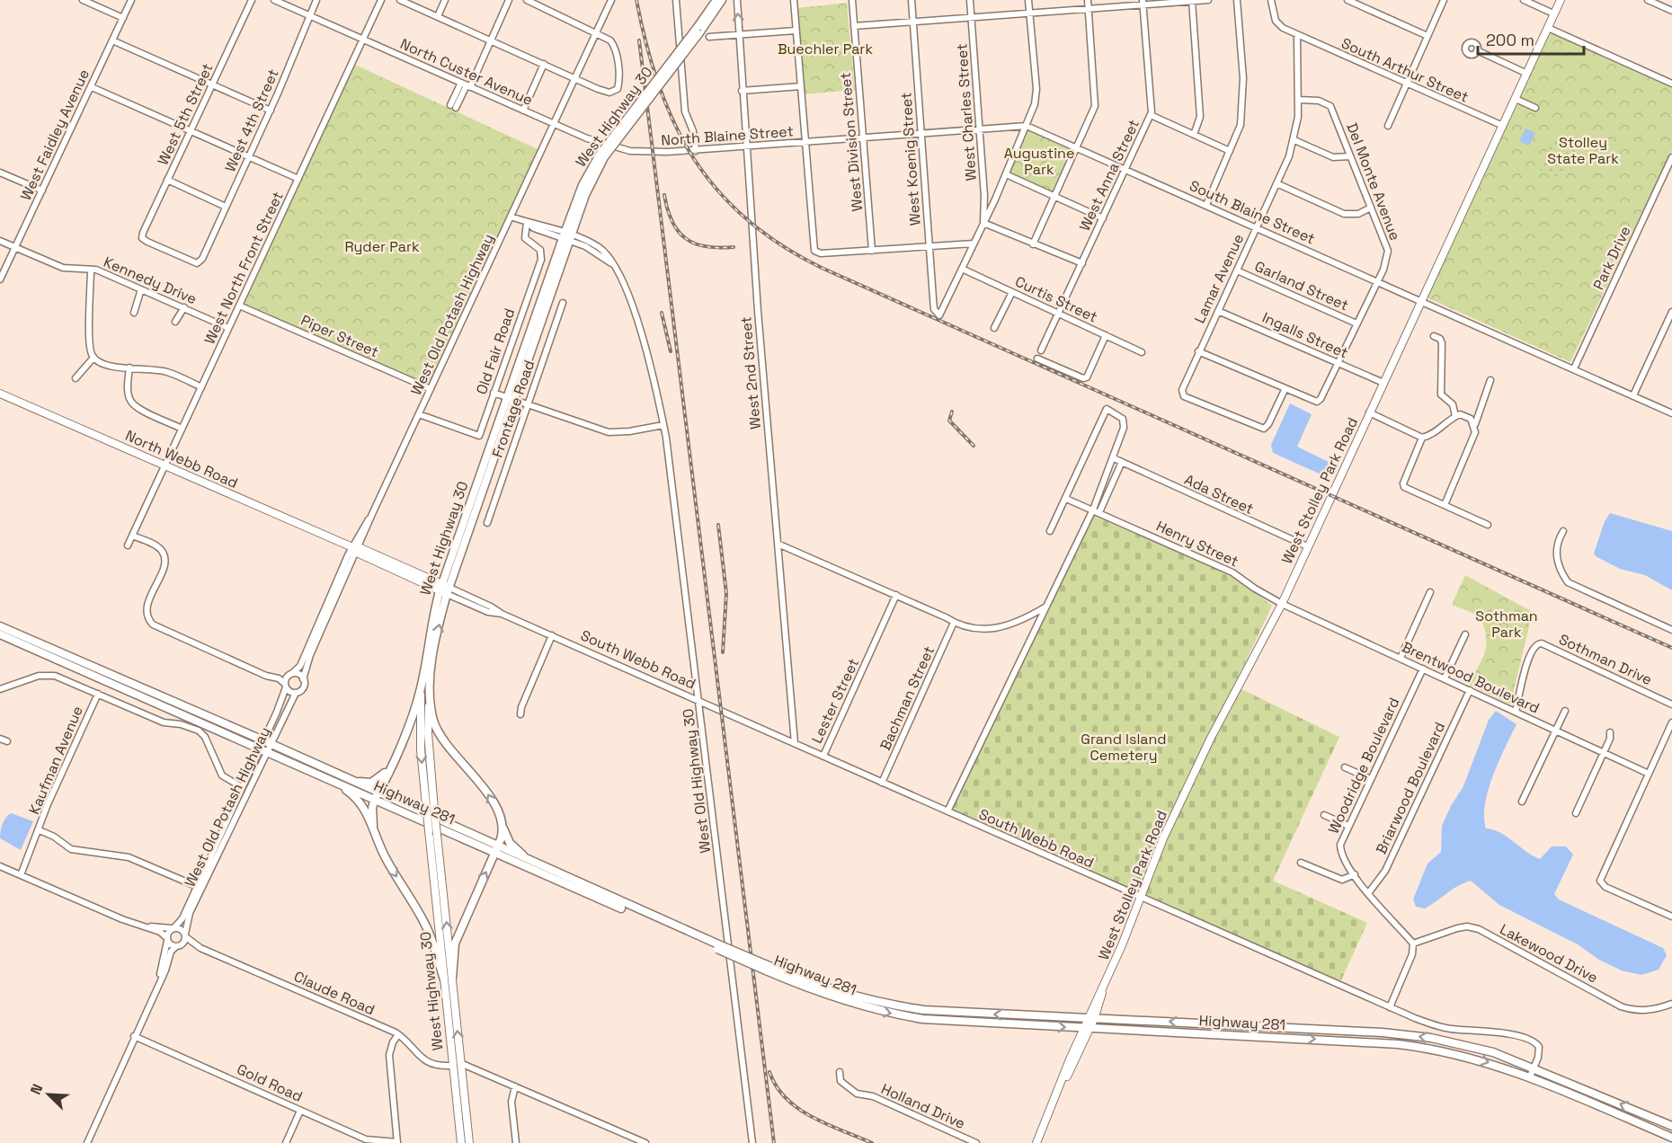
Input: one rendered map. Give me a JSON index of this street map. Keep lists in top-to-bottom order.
{
  "streets": {
    "highway": ["West Highway 30", "Highway 281"],
    "main road": ["North Webb Road", "West Stolley Park Road", "South Webb Road"],
    "street": [
      "South Arthur Street",
      "North Custer Avenue",
      "West Charles Street",
      "West 5th Street",
      "West 4th Street",
      "West Faidley Avenue",
      "North Blaine Street",
      "West Division Street",
      "West Koenig Street",
      "West Anna Street",
      "Del Monte Avenue",
      "South Blaine Street",
      "Park Drive",
      "West North Front Street",
      "Lamar Avenue",
      "Kennedy Drive",
      "Garland Street",
      "Curtis Street",
      "West Old Potash Highway",
      "Ingalls Street",
      "Piper Street",
      "Old Fair Road",
      "West 2nd Street",
      "Frontage Road",
      "Ada Street",
      "Henry Street",
      "Sothman Drive",
      "Brentwood Boulevard",
      "Bachman Street",
      "Lester Street",
      "Kaufman Avenue",
      "Woodridge Boulevard",
      "West Old Highway 30",
      "Briarwood Boulevard",
      "Lakewood Drive",
      "Claude Road",
      "Gold Road",
      "Holland Drive"
    ]
  },
  "crossings": [
    ["South Arthur Street", "Lamar Avenue"],
    ["South Arthur Street", "West Stolley Park Road"],
    ["North Custer Avenue", "West 4th Street"],
    ["North Custer Avenue", "North Blaine Street"],
    ["North Custer Avenue", "West North Front Street"],
    ["North Custer Avenue", "West Old Potash Highway"],
    ["West Charles Street", "South Blaine Street"],
    ["West 5th Street", "West 4th Street"],
    ["West Highway 30", "South Webb Road"],
    ["West Highway 30", "West Old Highway 30"],
    ["West Highway 30", "Claude Road"],
    ["West Faidley Avenue", "Kennedy Drive"],
    ["North Blaine Street", "South Blaine Street"],
    ["North Blaine Street", "West 2nd Street"],
    ["West Division Street", "South Blaine Street"],
    ["West Koenig Street", "South Blaine Street"],
    ["West Koenig Street", "Curtis Street"],
    ["West Anna Street", "South Blaine Street"],
    ["West Anna Street", "Curtis Street"],
    ["Del Monte Avenue", "South Blaine Street"],
    ["Del Monte Avenue", "Lamar Avenue"],
    ["Del Monte Avenue", "Garland Street"],
    ["Del Monte Avenue", "Ingalls Street"],
    ["South Blaine Street", "Park Drive"],
    ["South Blaine Street", "Lamar Avenue"],
    ["South Blaine Street", "West Stolley Park Road"],
    ["West North Front Street", "Kennedy Drive"],
    ["West North Front Street", "Piper Street"],
    ["West North Front Street", "North Webb Road"],
    ["Lamar Avenue", "Garland Street"],
    ["Lamar Avenue", "Ingalls Street"],
    ["West Old Potash Highway", "Piper Street"],
    ["West Old Potash Highway", "Old Fair Road"],
    ["West Old Potash Highway", "North Webb Road"],
    ["West Old Potash Highway", "South Webb Road"],
    ["West Old Potash Highway", "Kaufman Avenue"],
    ["West Old Potash Highway", "West Old Highway 30"],
    ["West Old Potash Highway", "Highway 281"],
    ["West Old Potash Highway", "Claude Road"],
    ["Ingalls Street", "West Stolley Park Road"],
    ["Old Fair Road", "West Old Highway 30"],
    ["West 2nd Street", "South Webb Road"],
    ["North Webb Road", "South Webb Road"],
    ["West Stolley Park Road", "Ada Street"],
    ["West Stolley Park Road", "Henry Street"],
    ["West Stolley Park Road", "South Webb Road"],
    ["West Stolley Park Road", "Brentwood Boulevard"],
    ["West Stolley Park Road", "Highway 281"],
    ["Henry Street", "Brentwood Boulevard"],
    ["South Webb Road", "Bachman Street"],
    ["South Webb Road", "Lester Street"],
    ["South Webb Road", "West Old Highway 30"],
    ["South Webb Road", "Highway 281"],
    ["Sothman Drive", "Brentwood Boulevard"],
    ["Brentwood Boulevard", "Woodridge Boulevard"],
    ["Brentwood Boulevard", "Briarwood Boulevard"],
    ["Woodridge Boulevard", "Briarwood Boulevard"],
    ["Woodridge Boulevard", "Lakewood Drive"]
  ],
  "parks": [
    "Buechler Park",
    "Stolley State Park",
    "Augustine Park",
    "Ryder Park",
    "Sothman Park",
    "Grand Island Cemetery"
  ],
  "scale_bar": "200 m",
  "north": "top left"
}
